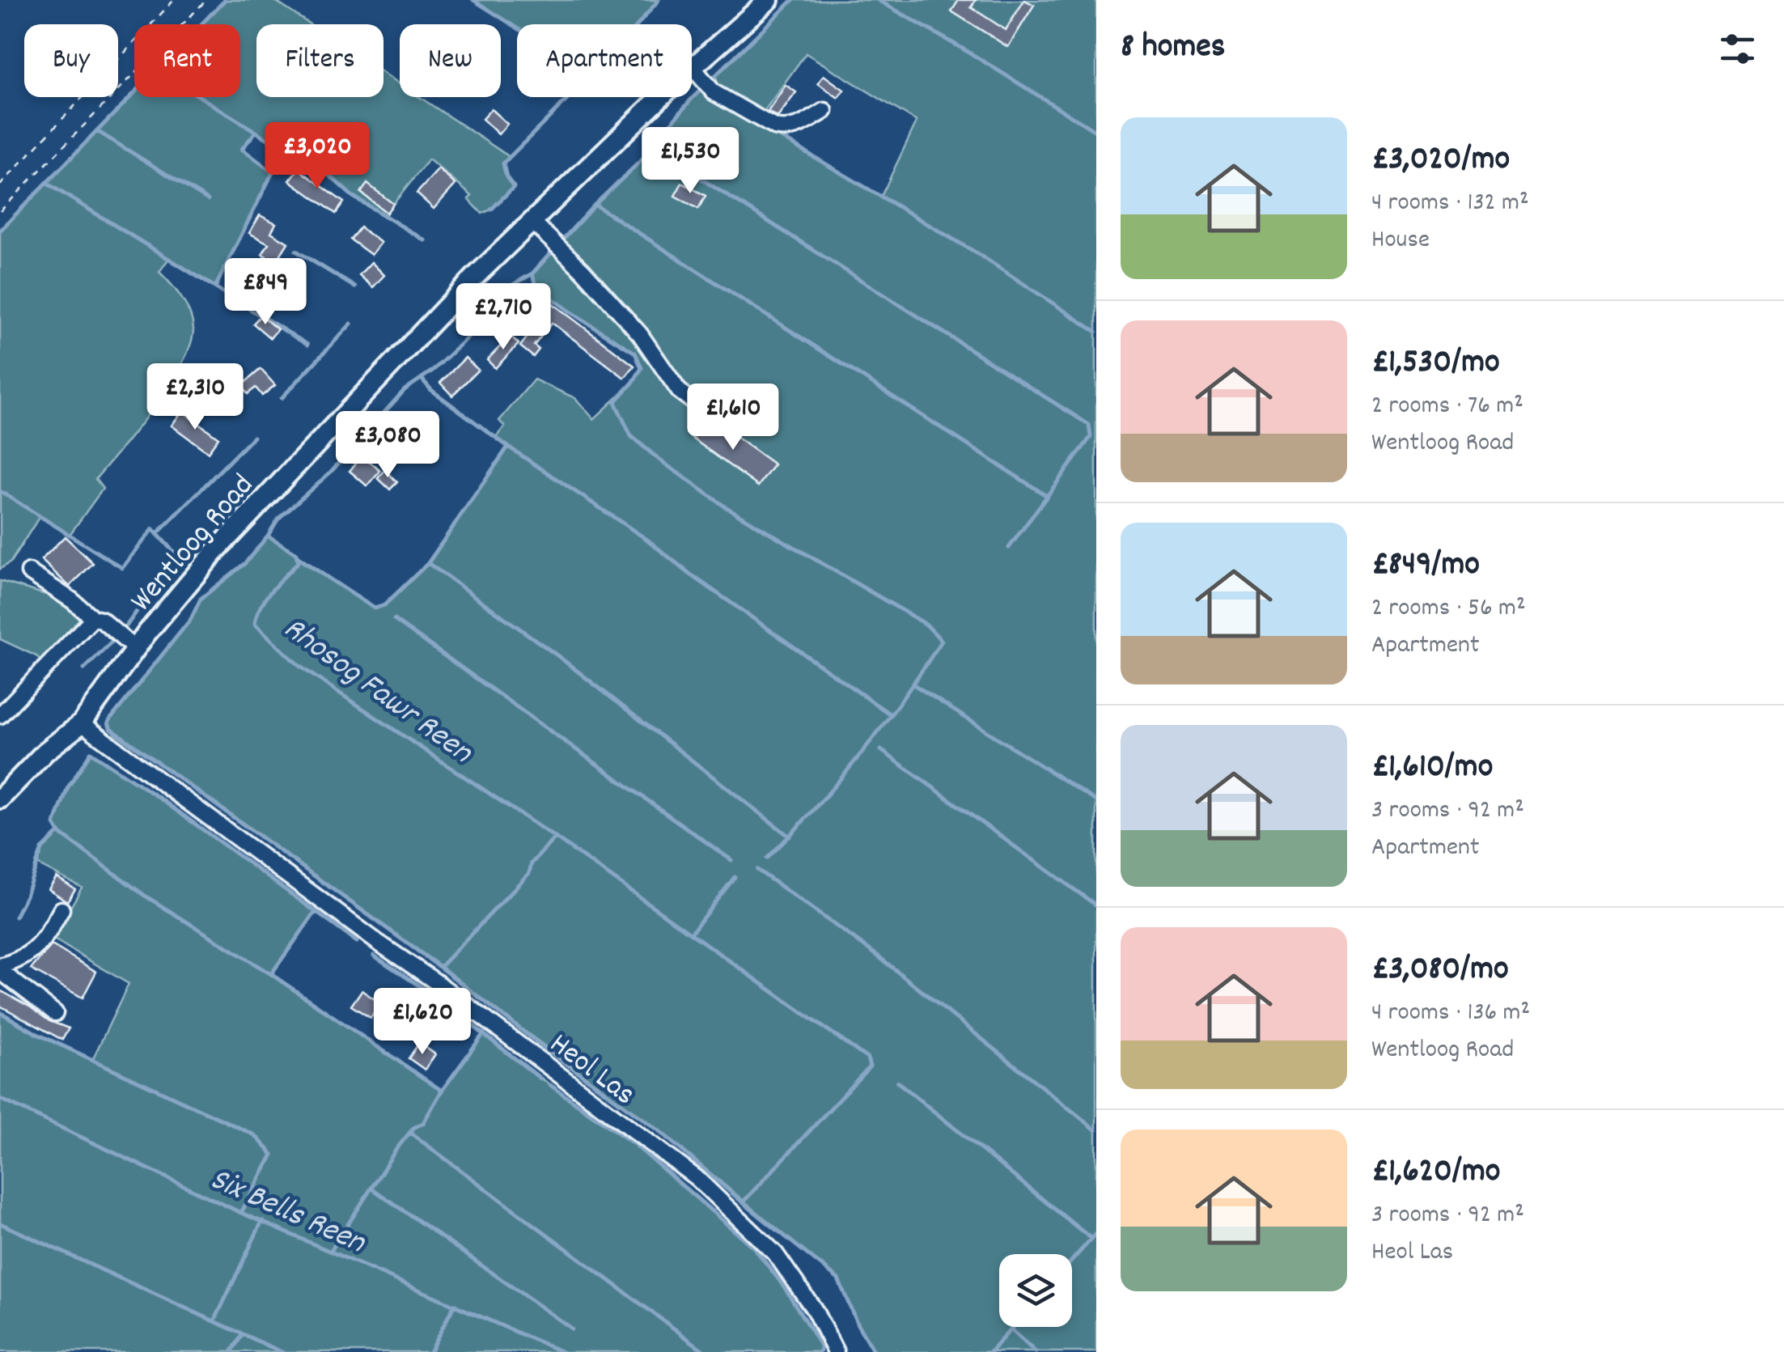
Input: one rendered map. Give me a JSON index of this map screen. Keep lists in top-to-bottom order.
{
  "streets": {
    "main road": ["Wentloog Road"],
    "street": ["Heol Las"]
  },
  "crossings": [
    ["Wentloog Road", "Heol Las"]
  ],
  "water": ["Rhosog Fawr Reen", "Six Bells Reen"],
  "page": {
    "heading": "8 homes",
    "chip": [
      "Buy",
      "Rent",
      "Filters",
      "New",
      "Apartment"
    ],
    "list": [
      {
        "name": "£3,020/mo",
        "note": "4 rooms · 132 m² · House"
      },
      {
        "name": "£1,530/mo",
        "note": "2 rooms · 76 m² · Wentloog Road"
      },
      {
        "name": "£849/mo",
        "note": "2 rooms · 56 m² · Apartment"
      },
      {
        "name": "£1,610/mo",
        "note": "3 rooms · 92 m² · Apartment"
      },
      {
        "name": "£3,080/mo",
        "note": "4 rooms · 136 m² · Wentloog Road"
      },
      {
        "name": "£1,620/mo",
        "note": "3 rooms · 92 m² · Heol Las"
      }
    ],
    "price": [
      "£3,020",
      "£1,530",
      "£849",
      "£2,710",
      "£2,310",
      "£1,610",
      "£3,080",
      "£1,620"
    ]
  }
}
